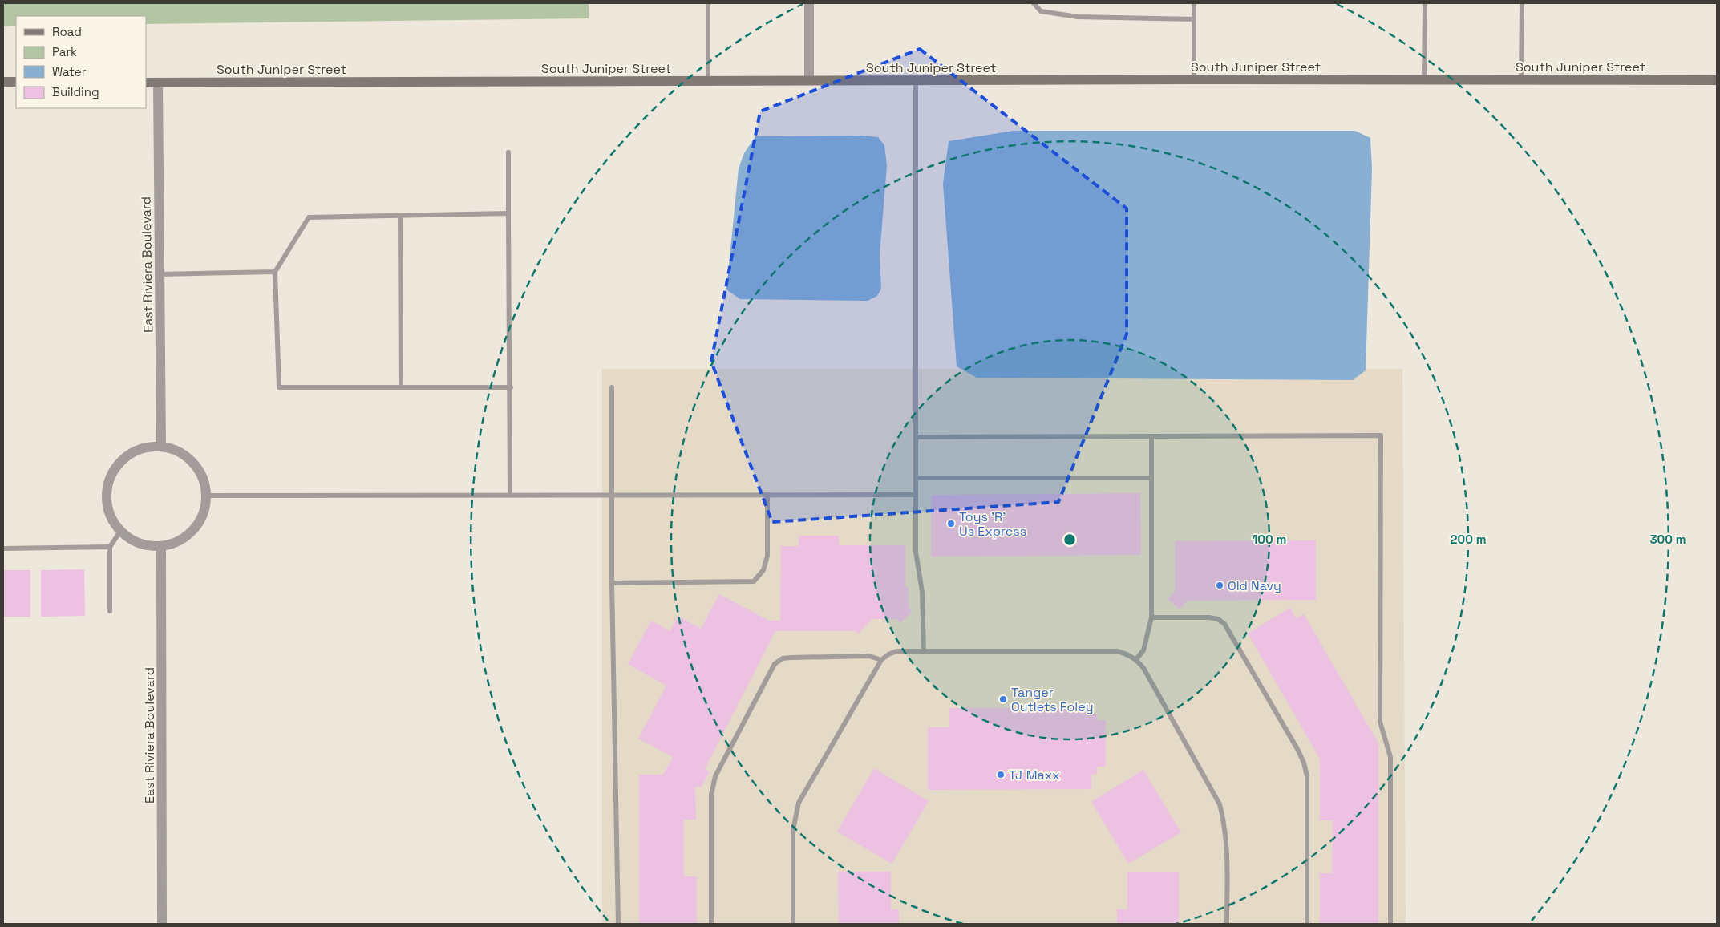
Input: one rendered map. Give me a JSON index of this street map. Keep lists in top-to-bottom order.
{
  "streets": {
    "street": ["South Juniper Street", "East Riviera Boulevard"]
  },
  "crossings": [
    ["South Juniper Street", "East Riviera Boulevard"]
  ],
  "places": [
    "Toys 'R' Us Express",
    "Old Navy",
    "Tanger Outlets Foley",
    "TJ Maxx"
  ],
  "legend": [
    "Road",
    "Park",
    "Water",
    "Building"
  ],
  "rings": ["100 m", "200 m", "300 m"]
}
